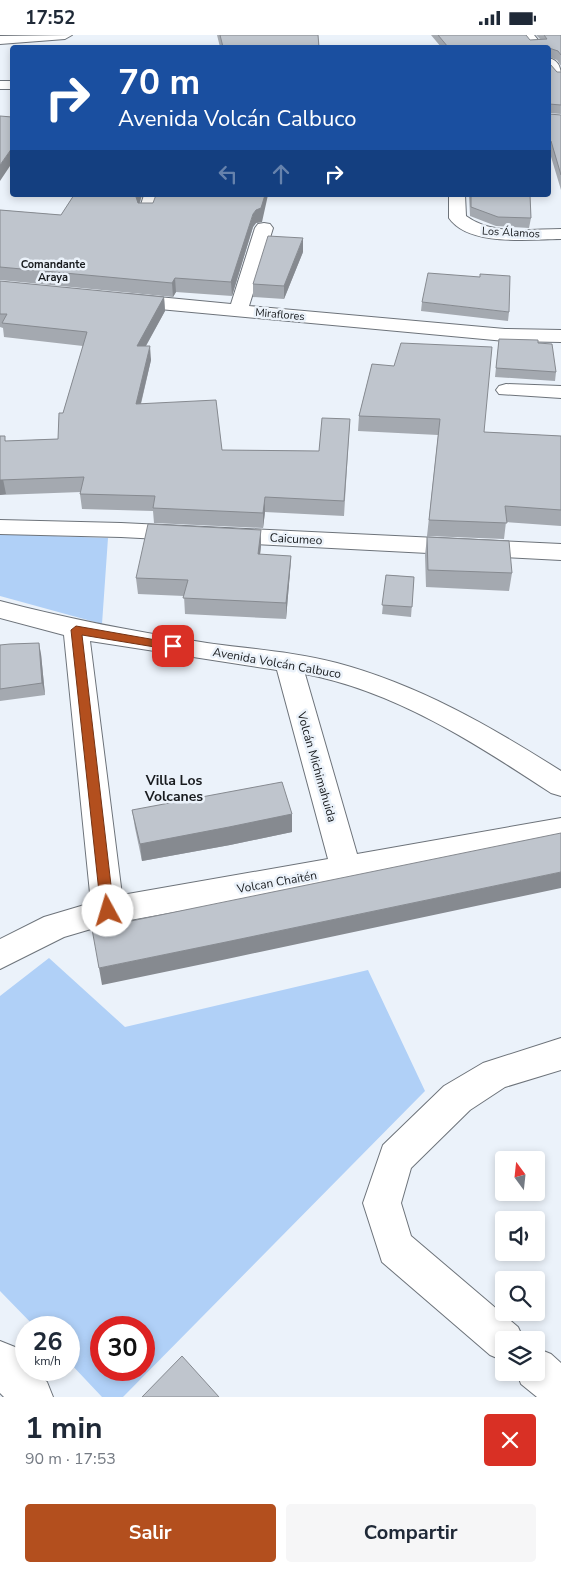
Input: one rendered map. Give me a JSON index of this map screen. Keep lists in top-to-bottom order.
{
  "streets": {
    "street": [
      "Los Álamos",
      "Miraflores",
      "Caicumeo",
      "Avenida Volcán Calbuco",
      "Volcán Michimahuida",
      "Volcan Chaitén"
    ]
  },
  "crossings": [
    ["Avenida Volcán Calbuco", "Volcán Michimahuida"],
    ["Volcán Michimahuida", "Volcan Chaitén"]
  ],
  "districts": ["Comandante Araya", "Villa Los Volcanes"],
  "north": "top",
  "page": {
    "status": "17:52",
    "turn": ["70 m", "Avenida Volcán Calbuco"],
    "speed": "26 km/h",
    "limit": "30",
    "heading": ["1 min", "90 m · 17:53"],
    "buttons": ["Salir", "Compartir"]
  }
}
